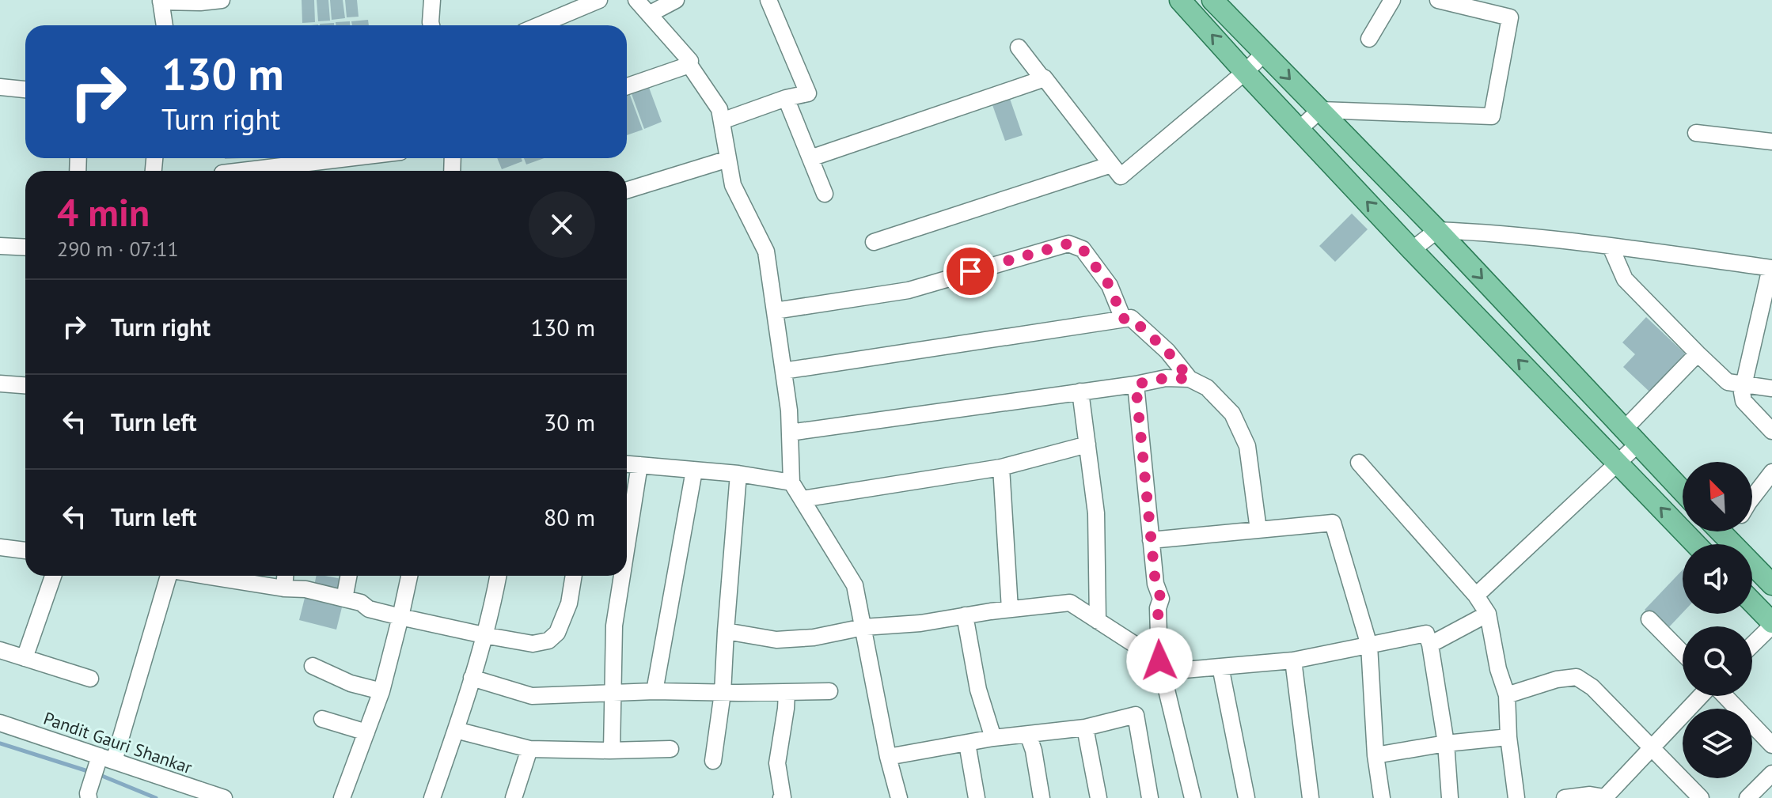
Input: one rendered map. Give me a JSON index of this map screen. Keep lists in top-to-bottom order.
{
  "streets": {
    "street": ["Pandit Gauri Shankar"]
  },
  "north": "top left",
  "page": {
    "turn": ["130 m", "Turn right"],
    "heading": ["4 min", "290 m · 07:11"],
    "list": [
      {
        "name": "Turn right",
        "value": "130 m"
      },
      {
        "name": "Turn left",
        "value": "30 m"
      },
      {
        "name": "Turn left",
        "value": "80 m"
      }
    ]
  }
}
